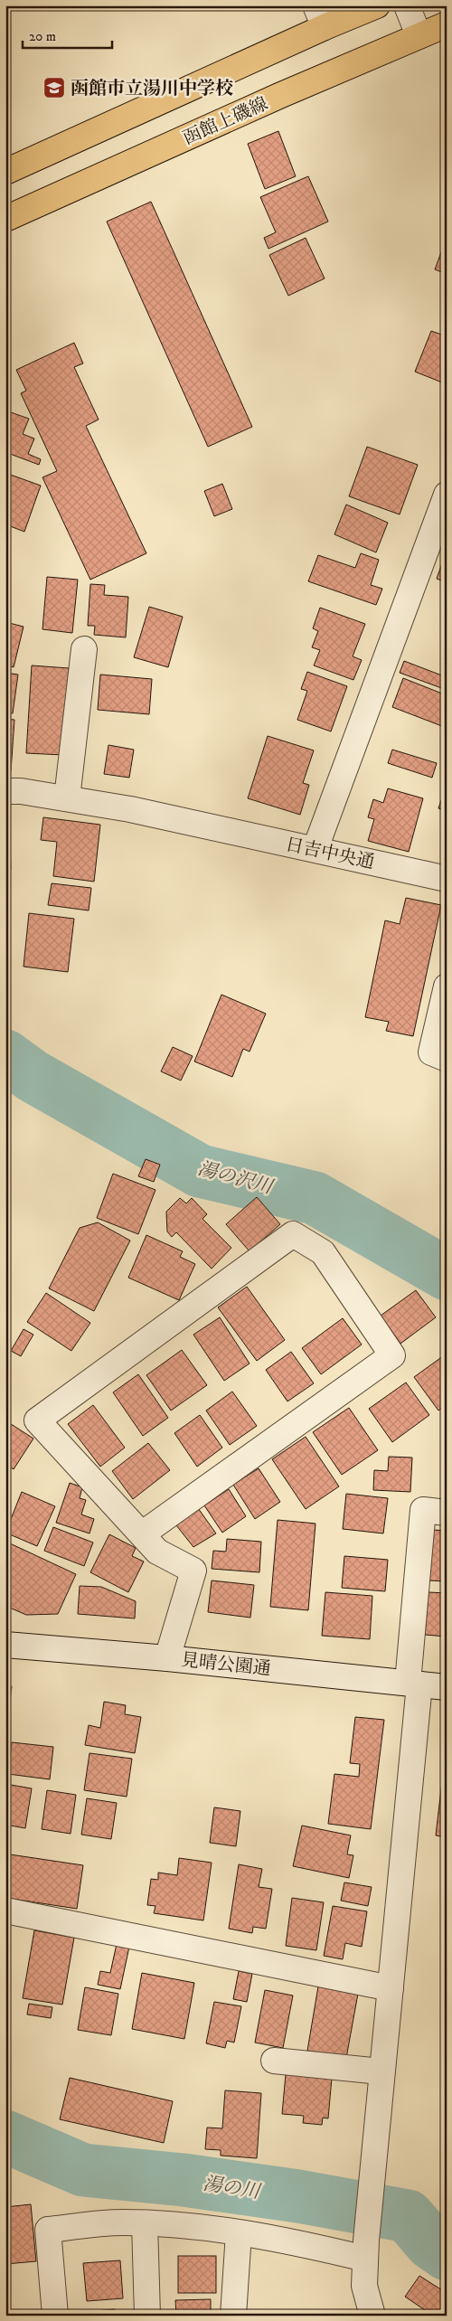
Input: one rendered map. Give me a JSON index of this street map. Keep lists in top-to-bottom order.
{
  "streets": {
    "main road": ["函館上磯線"],
    "street": ["日吉中央通", "見晴公園通"]
  },
  "water": ["湯の沢川", "湯の川"],
  "places": {
    "school or university": ["函館市立湯川中学校"]
  },
  "scale_bar": "20 m"
}
